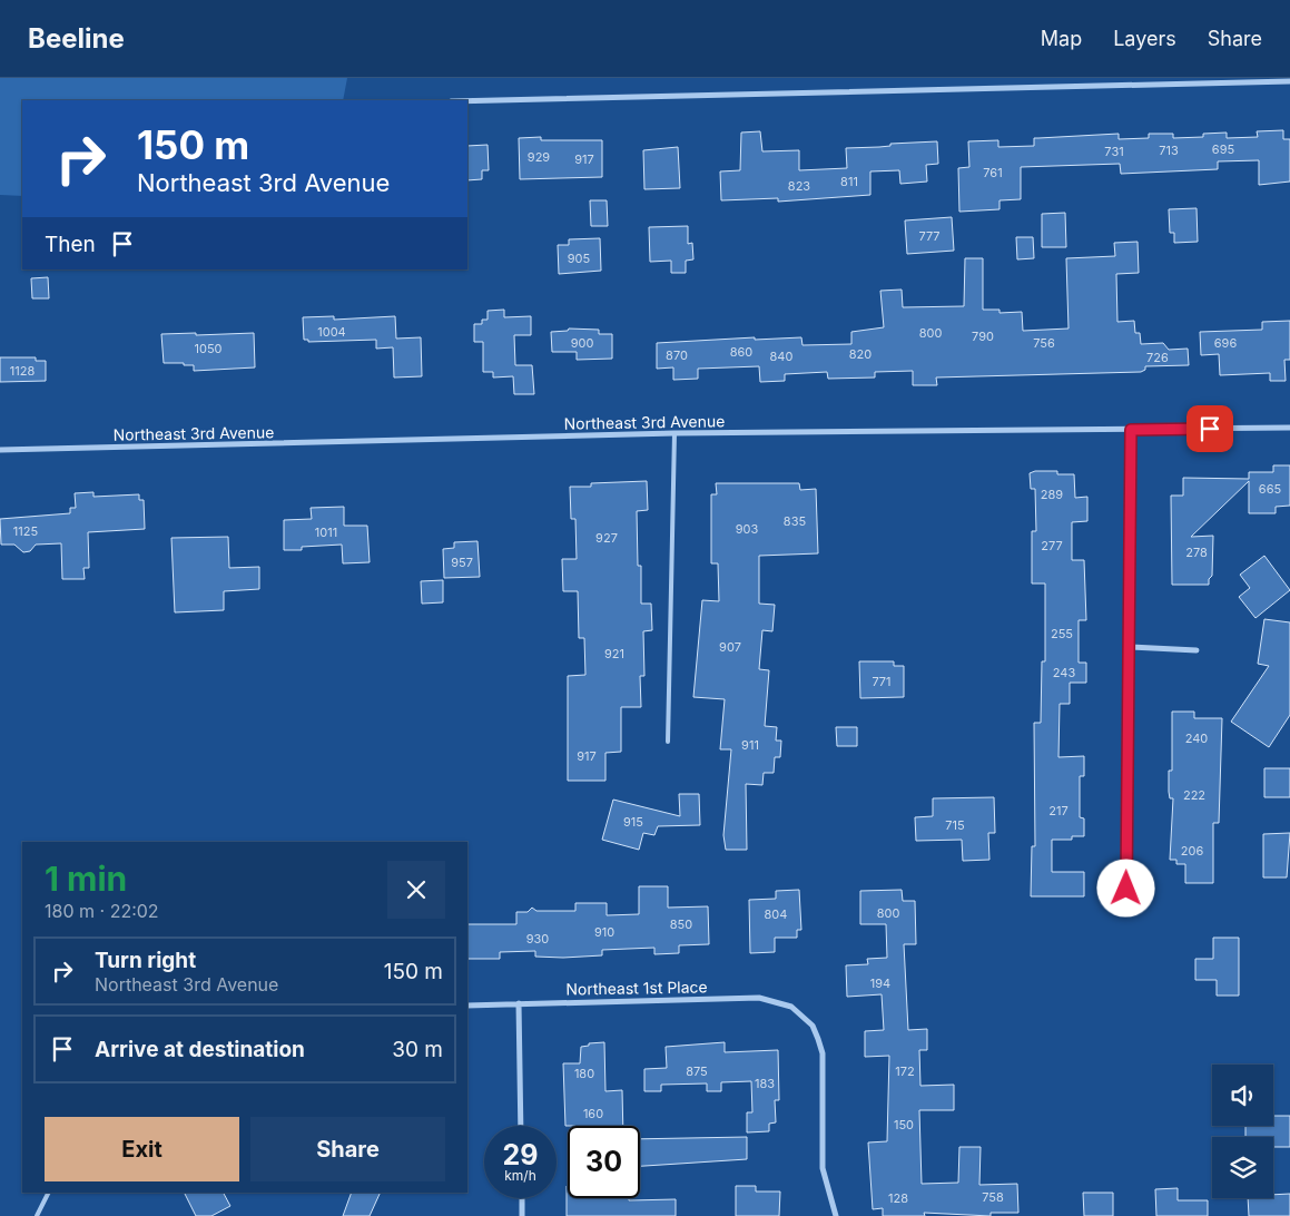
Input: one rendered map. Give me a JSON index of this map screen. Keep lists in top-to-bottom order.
{
  "streets": {
    "street": ["Northeast 3rd Avenue", "Northeast 1st Place"]
  },
  "house_numbers": [
    "695",
    "713",
    "731",
    "929",
    "917",
    "761",
    "811",
    "823",
    "777",
    "905",
    "1004",
    "800",
    "790",
    "900",
    "756",
    "696",
    "1050",
    "860",
    "820",
    "870",
    "840",
    "726",
    "1128",
    "665",
    "289",
    "835",
    "903",
    "1125",
    "1011",
    "927",
    "277",
    "278",
    "957",
    "255",
    "907",
    "921",
    "243",
    "771",
    "240",
    "911",
    "917",
    "222",
    "217",
    "915",
    "715",
    "206",
    "800",
    "804",
    "850",
    "910",
    "930",
    "194",
    "875",
    "172",
    "180",
    "183",
    "160",
    "150",
    "758",
    "128"
  ],
  "page": {
    "header": "Beeline",
    "nav": ["Map", "Layers", "Share"],
    "turn": ["150 m", "Northeast 3rd Avenue"],
    "then": "Then",
    "heading": ["1 min", "180 m · 22:02"],
    "list": [
      {
        "name": "Turn right",
        "note": "Northeast 3rd Avenue",
        "value": "150 m"
      },
      {
        "name": "Arrive at destination",
        "value": "30 m"
      }
    ],
    "buttons": ["Exit", "Share"],
    "speed": "29 km/h",
    "limit": "30"
  }
}
